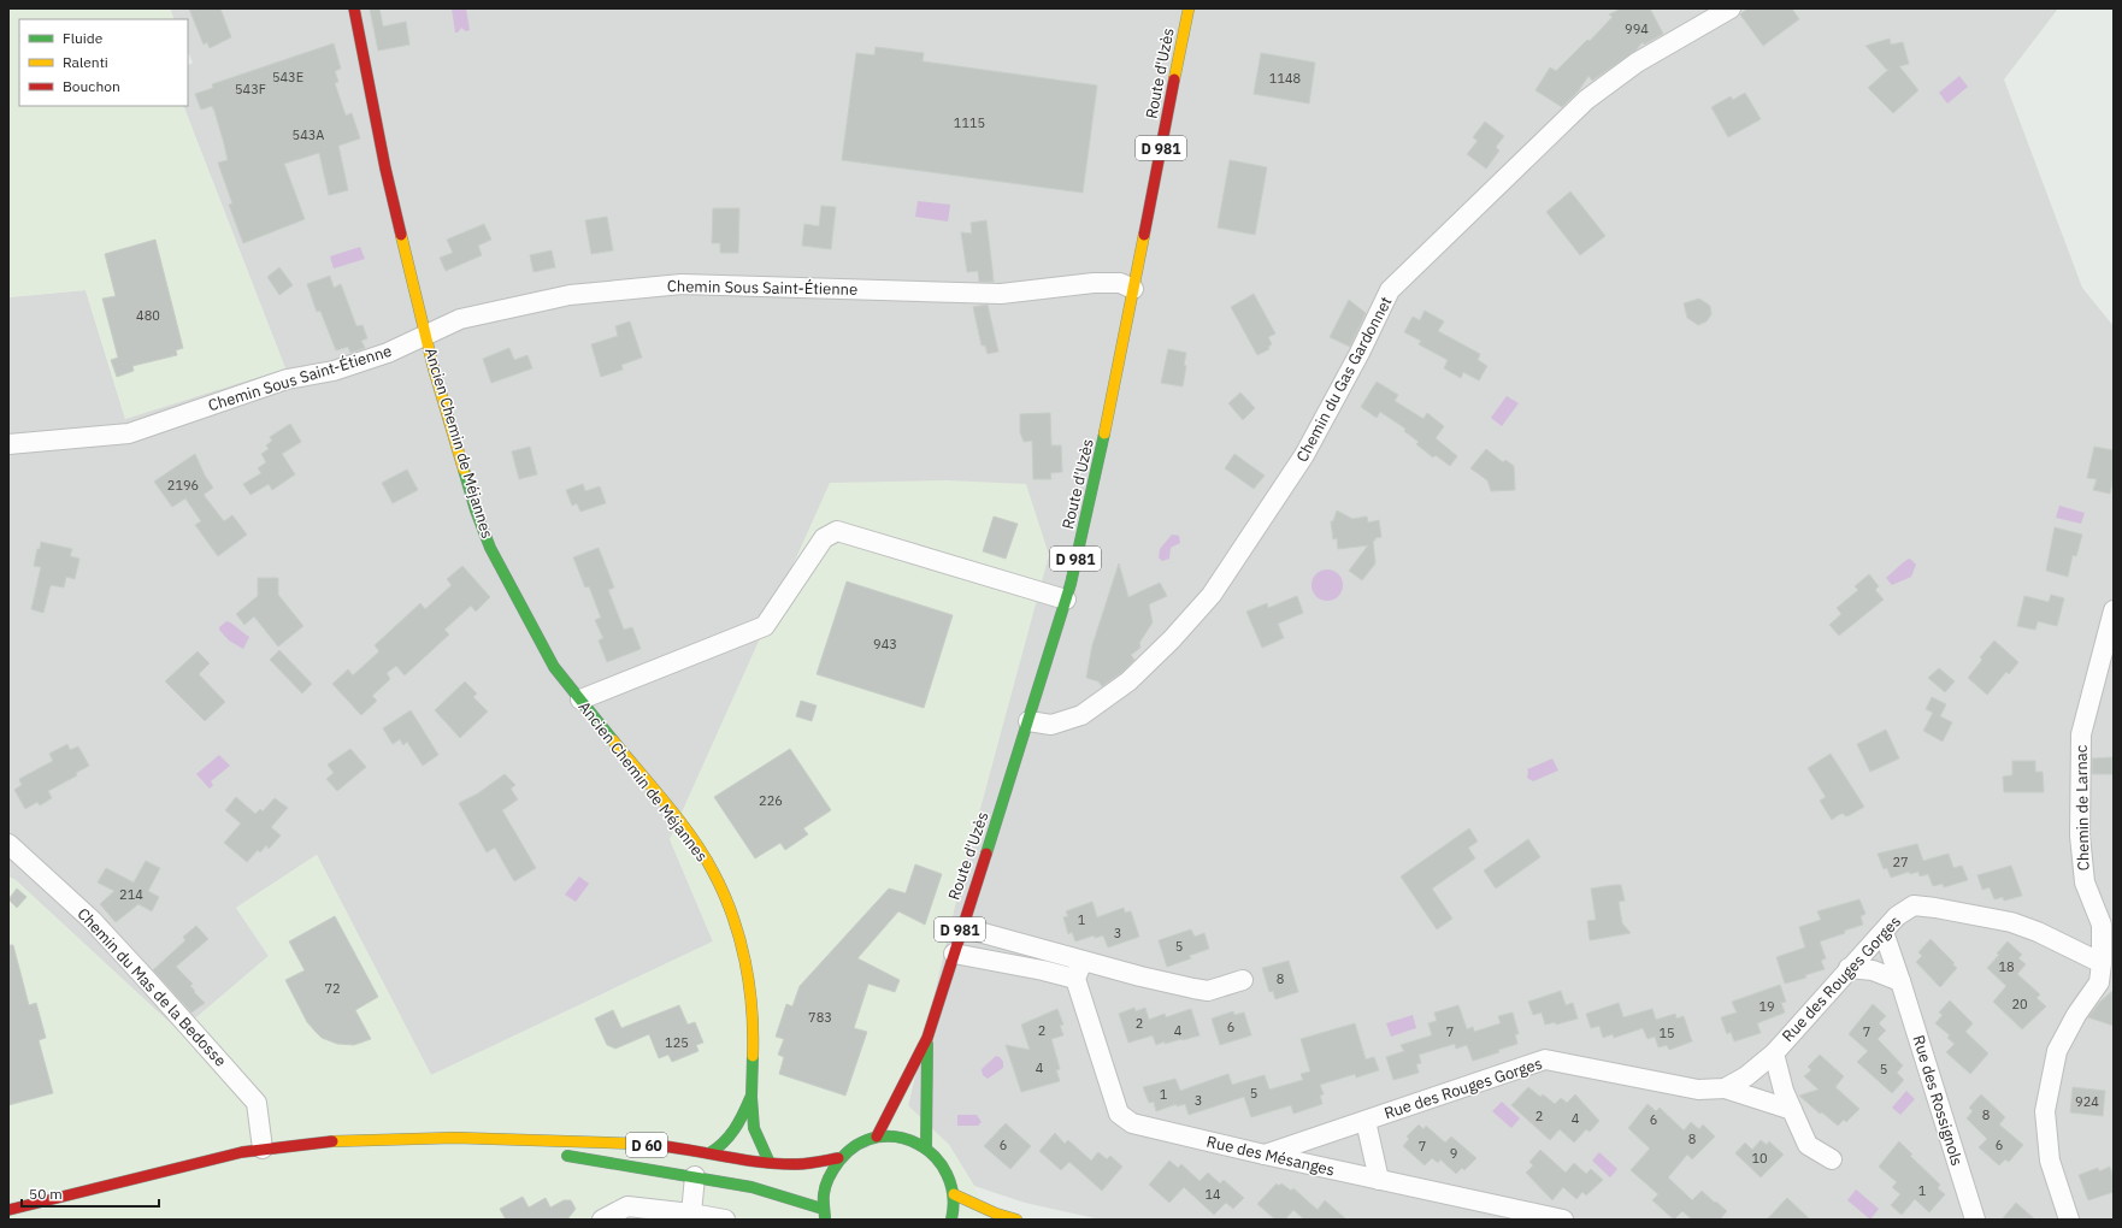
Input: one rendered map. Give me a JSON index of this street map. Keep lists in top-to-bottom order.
{
  "streets": {
    "main road": [
      "Route d'Uzès",
      "D 981",
      "Ancien Chemin de Méjannes",
      "D 60"
    ],
    "street": [
      "Chemin Sous Saint-Étienne",
      "Chemin du Gas Gardonnet",
      "Chemin de Larnac",
      "Rue des Rouges Gorges",
      "Chemin du Mas de la Bedosse",
      "Rue des Rossignols",
      "Rue des Mésanges"
    ]
  },
  "crossings": [
    ["Route d'Uzès", "Chemin Sous Saint-Étienne"],
    ["Route d'Uzès", "Chemin du Gas Gardonnet"],
    ["Chemin Sous Saint-Étienne", "Ancien Chemin de Méjannes"],
    ["Ancien Chemin de Méjannes", "D 60"],
    ["Chemin de Larnac", "Rue des Rouges Gorges"],
    ["Rue des Rouges Gorges", "Rue des Rossignols"],
    ["Rue des Rouges Gorges", "Rue des Mésanges"],
    ["Chemin du Mas de la Bedosse", "D 60"]
  ],
  "house_numbers": [
    "994",
    "543E",
    "1148",
    "543F",
    "1115",
    "543A",
    "480",
    "2196",
    "943",
    "226",
    "27",
    "214",
    "1",
    "3",
    "5",
    "18",
    "8",
    "72",
    "20",
    "19",
    "783",
    "2",
    "6",
    "2",
    "4",
    "7",
    "7",
    "15",
    "125",
    "4",
    "5",
    "5",
    "1",
    "3",
    "924",
    "8",
    "2",
    "4",
    "6",
    "8",
    "6",
    "6",
    "7",
    "9",
    "10",
    "1",
    "14"
  ],
  "legend": ["Fluide", "Ralenti", "Bouchon"],
  "scale_bar": "50 m"
}
